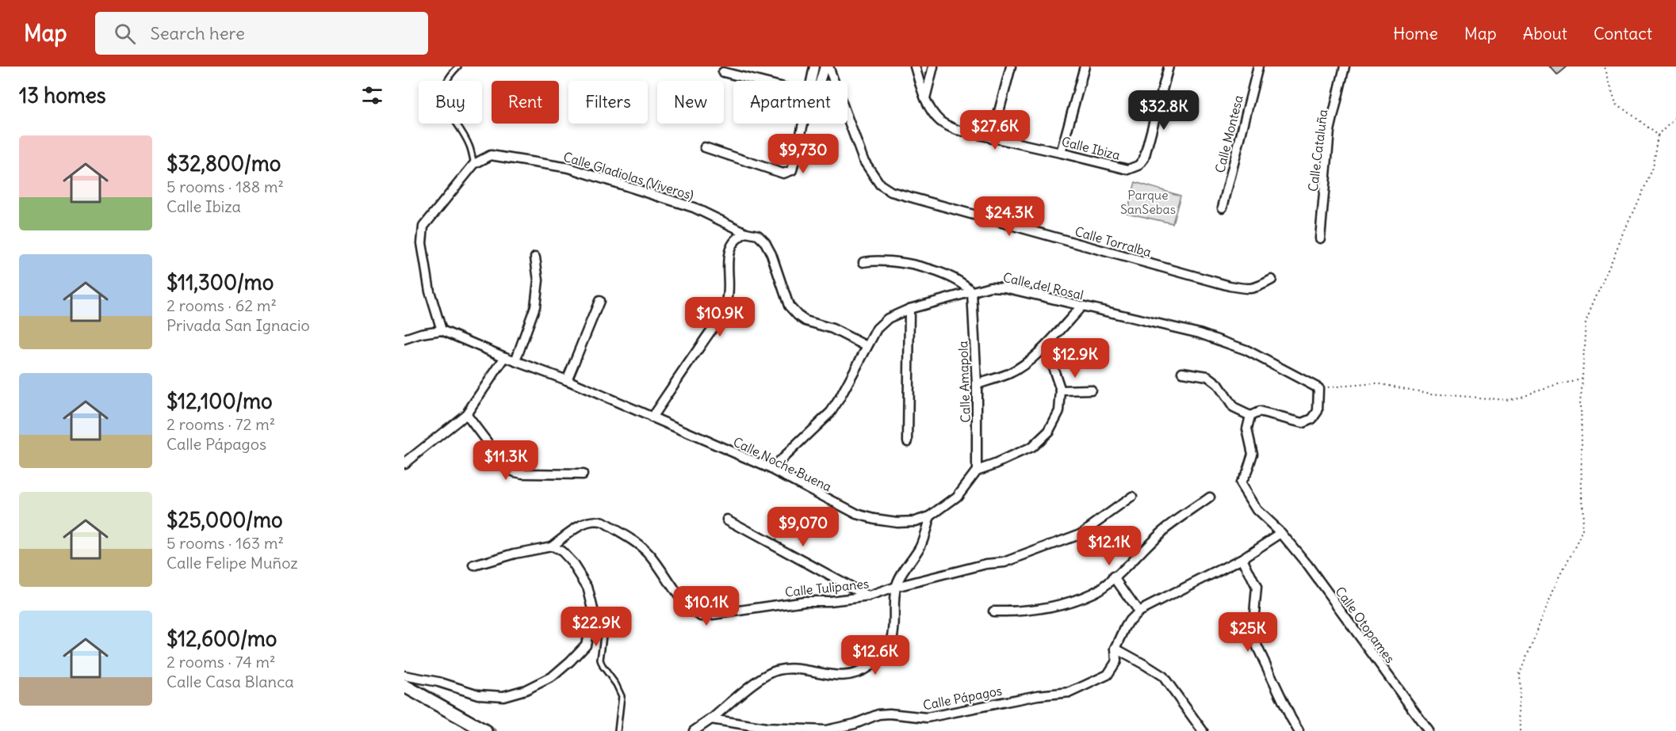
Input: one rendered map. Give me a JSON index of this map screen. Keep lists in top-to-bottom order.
{
  "streets": {
    "street": [
      "Calle Montesa",
      "Calle Ibiza",
      "Calle Cataluña",
      "Calle Gladiolas (Viveros)",
      "Calle Torralba",
      "Calle del Rosal",
      "Calle Amapola",
      "Calle Noche Buena",
      "Calle Tulipanes",
      "Calle Otopames",
      "Calle Pápagos"
    ]
  },
  "crossings": [
    ["Calle Gladiolas (Viveros)", "Calle del Rosal"],
    ["Calle del Rosal", "Calle Amapola"],
    ["Calle del Rosal", "Calle Noche Buena"],
    ["Calle Amapola", "Calle Noche Buena"],
    ["Calle Otopames", "Calle Pápagos"]
  ],
  "parks": ["Parque SanSebas"],
  "page": {
    "header": "Map",
    "search": "Search here",
    "nav": [
      "Home",
      "Map",
      "About",
      "Contact"
    ],
    "heading": "13 homes",
    "chip": [
      "Buy",
      "Rent",
      "Filters",
      "New",
      "Apartment"
    ],
    "price": [
      "$32.8K",
      "$27.6K",
      "$9,730",
      "$24.3K",
      "$10.9K",
      "$12.9K",
      "$11.3K",
      "$9,070",
      "$12.1K",
      "$10.1K",
      "$22.9K",
      "$25K",
      "$12.6K"
    ],
    "list": [
      {
        "name": "$32,800/mo",
        "note": "5 rooms · 188 m² · Calle Ibiza"
      },
      {
        "name": "$11,300/mo",
        "note": "2 rooms · 62 m² · Privada San Ignacio"
      },
      {
        "name": "$12,100/mo",
        "note": "2 rooms · 72 m² · Calle Pápagos"
      },
      {
        "name": "$25,000/mo",
        "note": "5 rooms · 163 m² · Calle Felipe Muñoz"
      },
      {
        "name": "$12,600/mo",
        "note": "2 rooms · 74 m² · Calle Casa Blanca"
      }
    ]
  }
}
